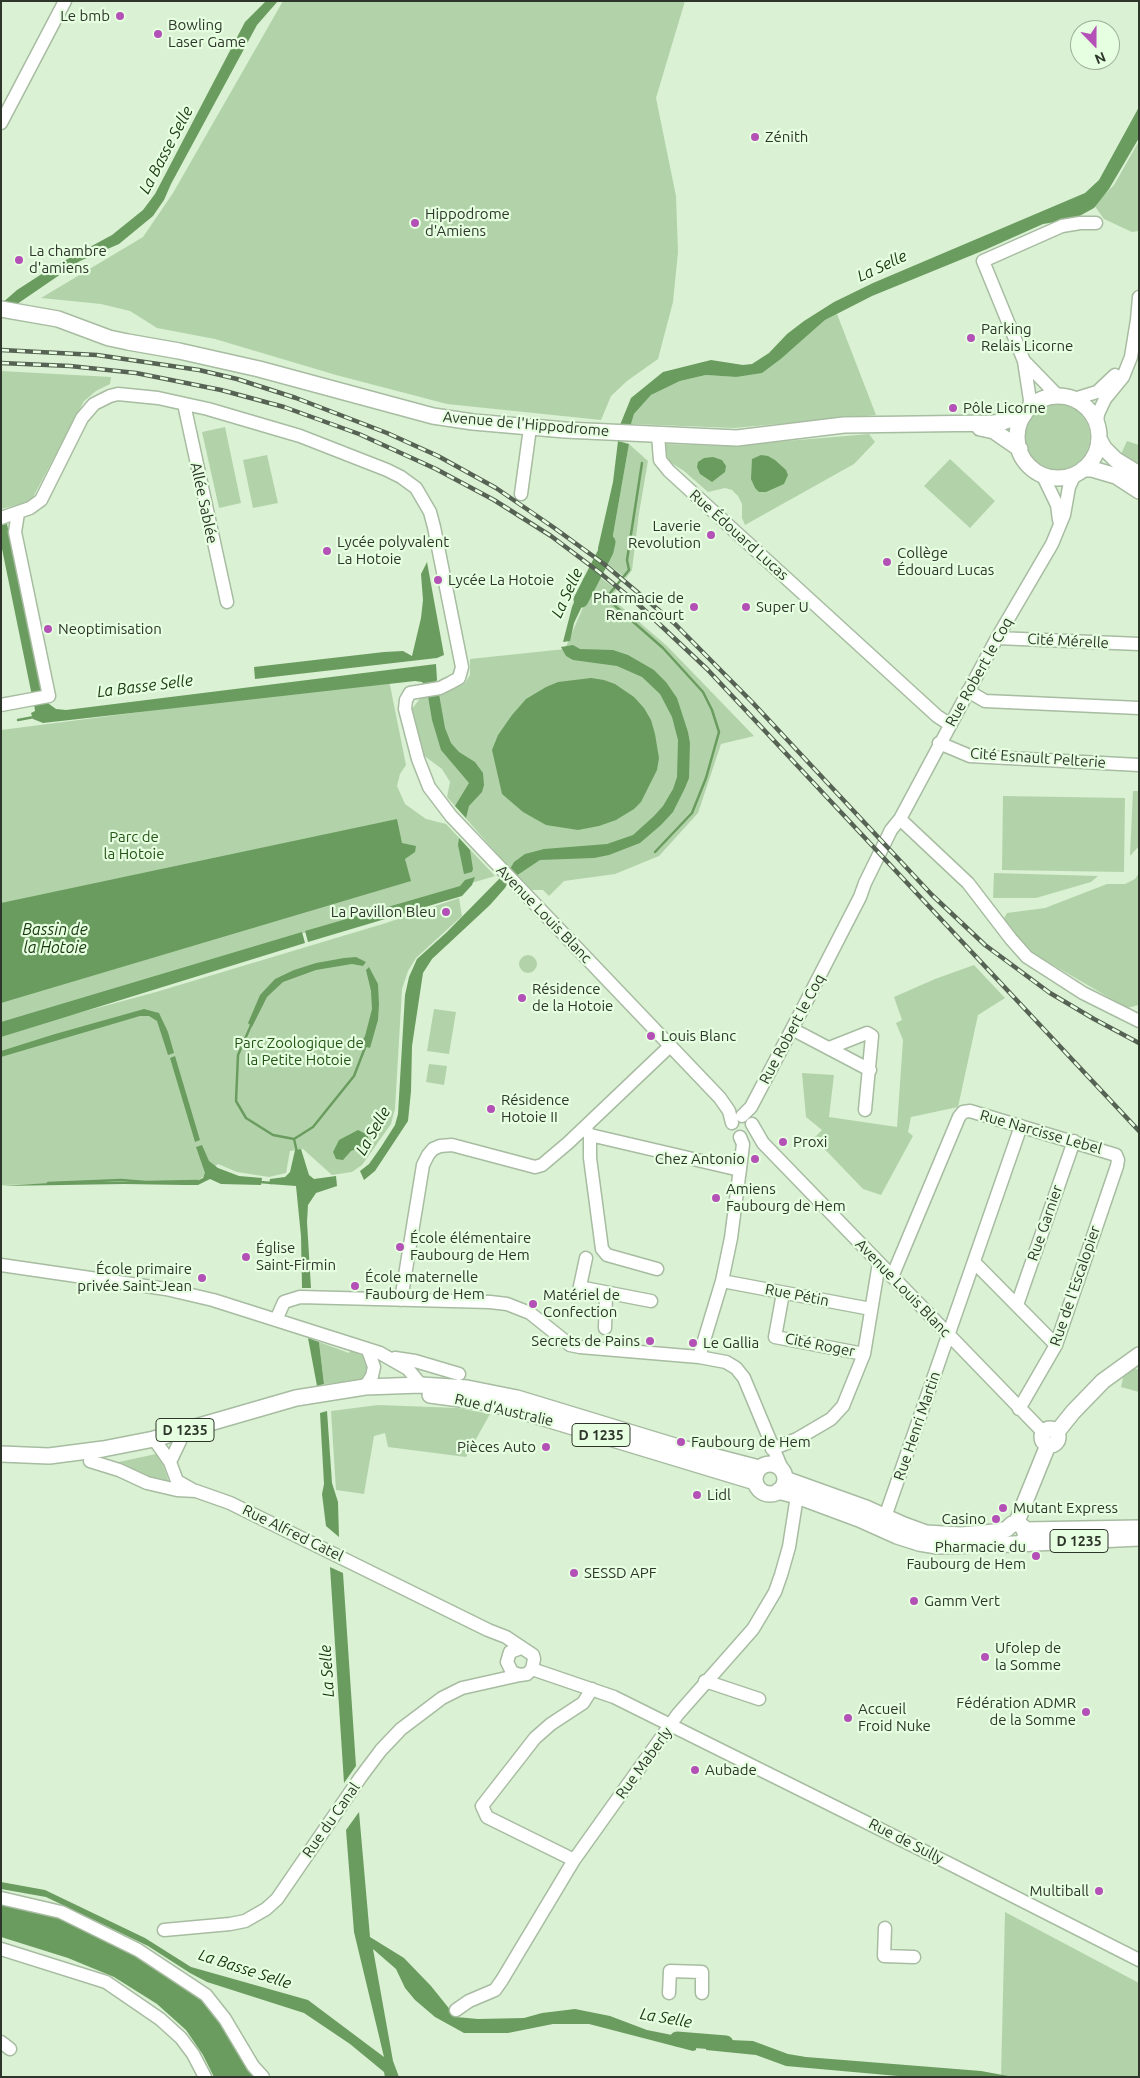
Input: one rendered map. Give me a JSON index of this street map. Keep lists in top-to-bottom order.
{
  "streets": {
    "main road": ["Avenue de l'Hippodrome", "Rue d'Australie", "D 1235"],
    "street": [
      "Allée Sablée",
      "Rue Édouard Lucas",
      "Cité Mérelle",
      "Rue Robert le Coq",
      "Cité Esnault Pelterie",
      "Avenue Louis Blanc",
      "Rue Narcisse Lebel",
      "Rue Garnier",
      "Rue de l'Escalopier",
      "Rue Pétin",
      "Cité Roger",
      "Rue Henri Martin",
      "Rue Alfred Catel",
      "Rue Maberly",
      "Rue du Canal",
      "Rue de Sully"
    ]
  },
  "crossings": [
    ["Avenue de l'Hippodrome", "Rue Édouard Lucas"],
    ["Avenue de l'Hippodrome", "Rue Robert le Coq"],
    ["Allée Sablée", "Avenue Louis Blanc"],
    ["Rue Édouard Lucas", "Rue Robert le Coq"],
    ["Cité Mérelle", "Rue Robert le Coq"],
    ["Rue Robert le Coq", "Cité Esnault Pelterie"],
    ["Rue Robert le Coq", "Avenue Louis Blanc"],
    ["Avenue Louis Blanc", "Rue Narcisse Lebel"],
    ["Avenue Louis Blanc", "Rue de l'Escalopier"],
    ["Avenue Louis Blanc", "Rue Henri Martin"],
    ["Rue Narcisse Lebel", "Rue Garnier"],
    ["Rue Narcisse Lebel", "Rue de l'Escalopier"],
    ["Rue Narcisse Lebel", "Rue Henri Martin"],
    ["Rue Pétin", "Cité Roger"],
    ["Rue d'Australie", "D 1235"],
    ["Rue Henri Martin", "D 1235"],
    ["D 1235", "Rue Alfred Catel"],
    ["D 1235", "Rue Maberly"],
    ["Rue Alfred Catel", "Rue du Canal"],
    ["Rue Maberly", "Rue de Sully"]
  ],
  "water": ["La Basse Selle", "La Selle", "Bassin de la Hotoie"],
  "parks": ["Parc de la Hotoie", "Parc Zoologique de la Petite Hotoie"],
  "places": [
    "Le bmb",
    "Bowling Laser Game",
    "Zénith",
    "Hippodrome d'Amiens",
    "La chambre d'amiens",
    "Parking Relais Licorne",
    "Pôle Licorne",
    "Laverie Revolution",
    "Lycée polyvalent La Hotoie",
    "Collège Édouard Lucas",
    "Lycée La Hotoie",
    "Pharmacie de Renancourt",
    "Super U",
    "Neoptimisation",
    "La Pavillon Bleu",
    "Résidence de la Hotoie",
    "Louis Blanc",
    "Résidence Hotoie II",
    "Proxi",
    "Chez Antonio",
    "Amiens Faubourg de Hem",
    "École élémentaire Faubourg de Hem",
    "Église Saint-Firmin",
    "École primaire privée Saint-Jean",
    "École maternelle Faubourg de Hem",
    "Matériel de Confection",
    "Secrets de Pains",
    "Le Gallia",
    "Faubourg de Hem",
    "Pièces Auto",
    "Lidl",
    "Mutant Express",
    "Casino",
    "Pharmacie du Faubourg de Hem",
    "SESSD APF",
    "Gamm Vert",
    "Ufolep de la Somme",
    "Fédération ADMR de la Somme",
    "Accueil Froid Nuke",
    "Aubade",
    "Multiball"
  ],
  "north": "bottom"
}
